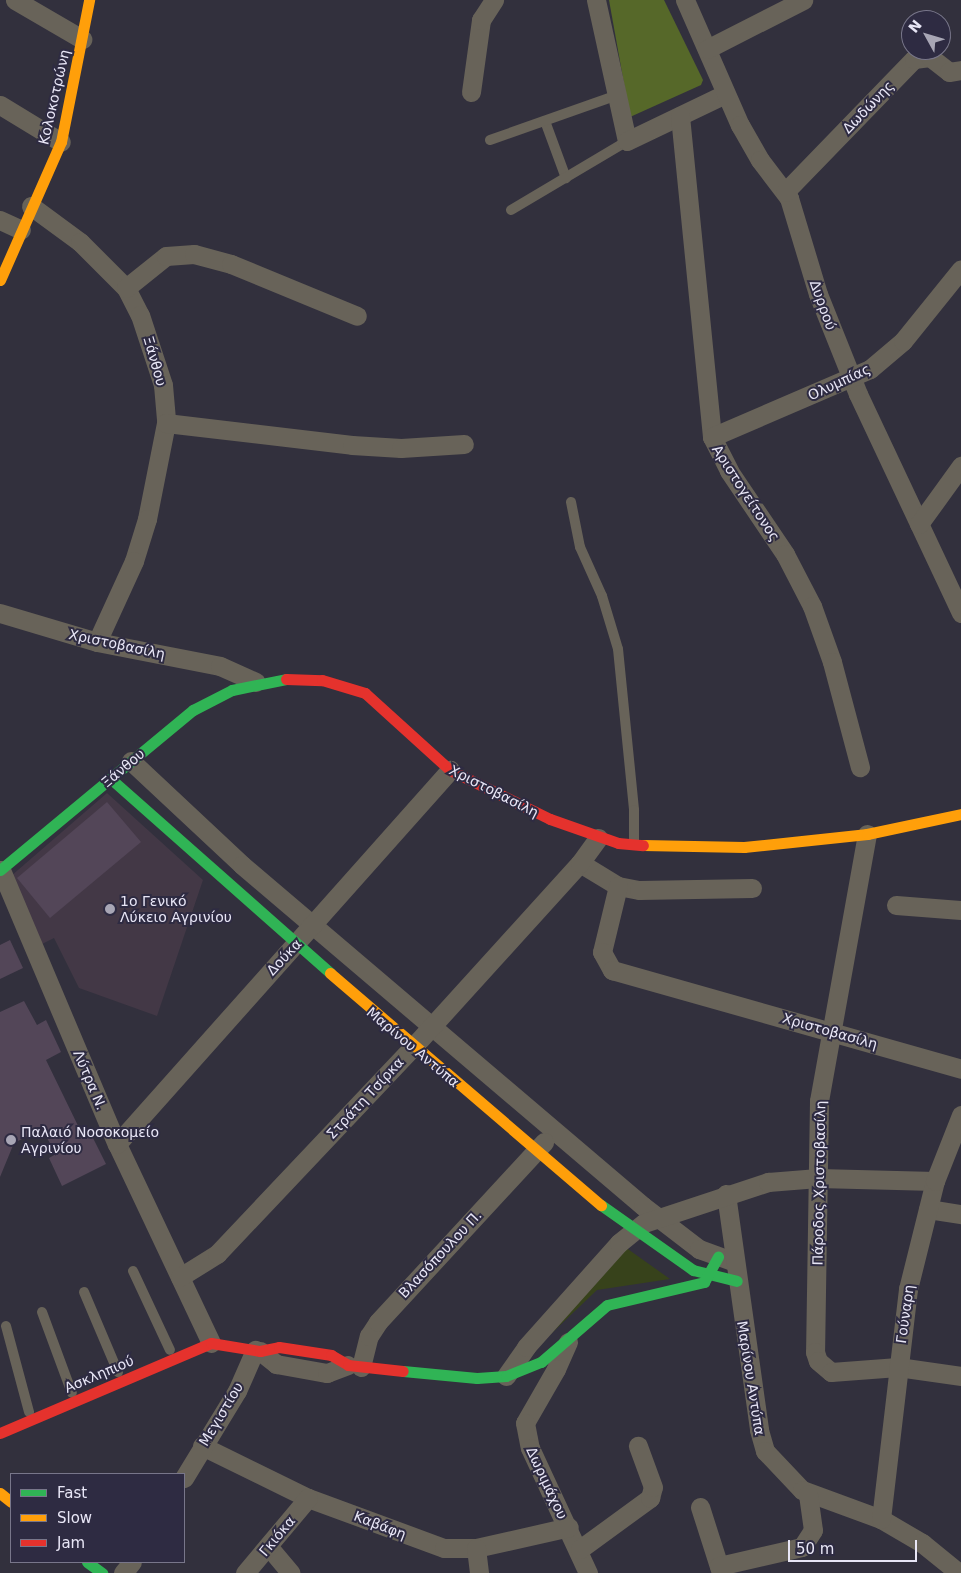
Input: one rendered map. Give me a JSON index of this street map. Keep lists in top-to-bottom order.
{
  "streets": {
    "street": [
      "Κολοκοτρώνη",
      "Δωδώνης",
      "Δυρρού",
      "Ξάνθου",
      "Ολυμπίας",
      "Αριστογείτονος",
      "Χριστοβασίλη",
      "Δούκα",
      "Μαρίνου Αντύπα",
      "Λύτρα Ν.",
      "Στράτη Τσίρκα",
      "Πάροδος Χριστοβασίλη",
      "Βλασόπουλου Π.",
      "Γούναρη",
      "Ασκληπιού",
      "Μεγιστίου",
      "Δωριμάχου",
      "Καβάφη",
      "Γκιόκα"
    ]
  },
  "crossings": [
    ["Κολοκοτρώνη", "Ξάνθου"],
    ["Δωδώνης", "Δυρρού"],
    ["Δυρρού", "Ολυμπίας"],
    ["Ξάνθου", "Χριστοβασίλη"],
    ["Ξάνθου", "Μαρίνου Αντύπα"],
    ["Ξάνθου", "Λύτρα Ν."],
    ["Ολυμπίας", "Αριστογείτονος"],
    ["Χριστοβασίλη", "Δούκα"],
    ["Χριστοβασίλη", "Στράτη Τσίρκα"],
    ["Χριστοβασίλη", "Πάροδος Χριστοβασίλη"],
    ["Δούκα", "Μαρίνου Αντύπα"],
    ["Δούκα", "Λύτρα Ν."],
    ["Μαρίνου Αντύπα", "Στράτη Τσίρκα"],
    ["Μαρίνου Αντύπα", "Βλασόπουλου Π."],
    ["Μαρίνου Αντύπα", "Γούναρη"],
    ["Λύτρα Ν.", "Στράτη Τσίρκα"],
    ["Λύτρα Ν.", "Ασκληπιού"],
    ["Πάροδος Χριστοβασίλη", "Γούναρη"],
    ["Μεγιστίου", "Καβάφη"],
    ["Δωριμάχου", "Καβάφη"],
    ["Καβάφη", "Γκιόκα"]
  ],
  "places": ["1ο Γενικό Λύκειο Αγρινίου", "Παλαιό Νοσοκομείο Αγρινίου"],
  "legend": ["Fast", "Slow", "Jam"],
  "scale_bar": "50 m",
  "north": "top left"
}
